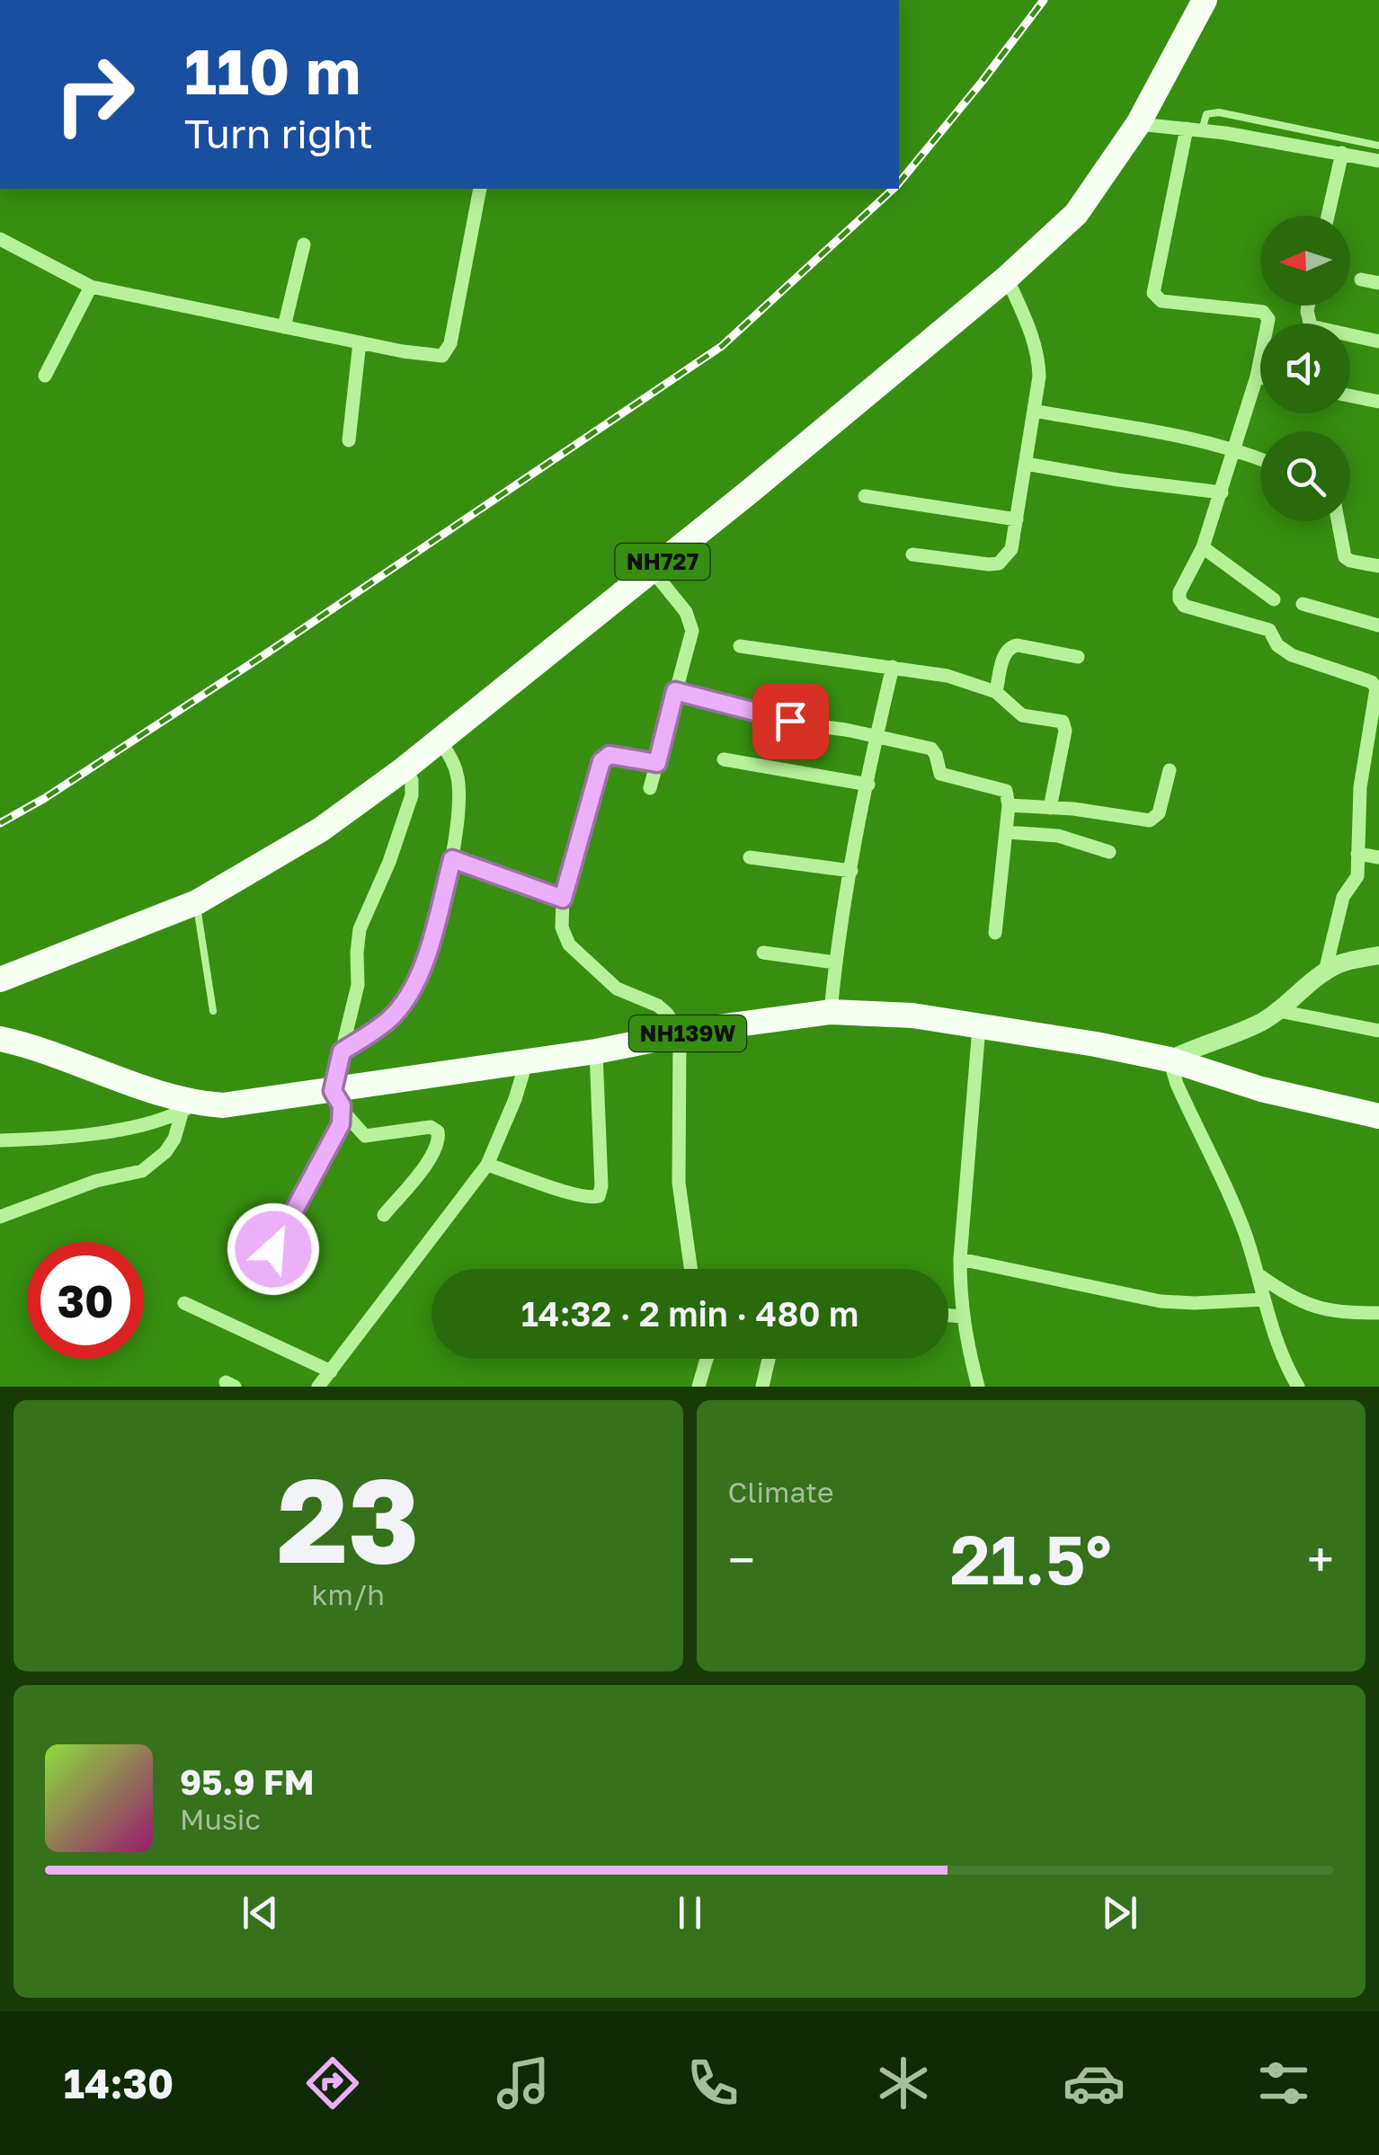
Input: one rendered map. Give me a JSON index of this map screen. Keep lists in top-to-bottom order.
{
  "streets": {
    "highway": ["NH727", "NH139W"]
  },
  "north": "left",
  "page": {
    "turn": ["110 m", "Turn right"],
    "limit": "30",
    "trip": "14:32 · 2 min · 480 m",
    "tile": [
      ["23", "km/h"],
      "Climate"
    ],
    "heat": ["−", "21.5°", "+"],
    "song": ["95.9 FM", "Music"],
    "tabs": "14:30"
  }
}
